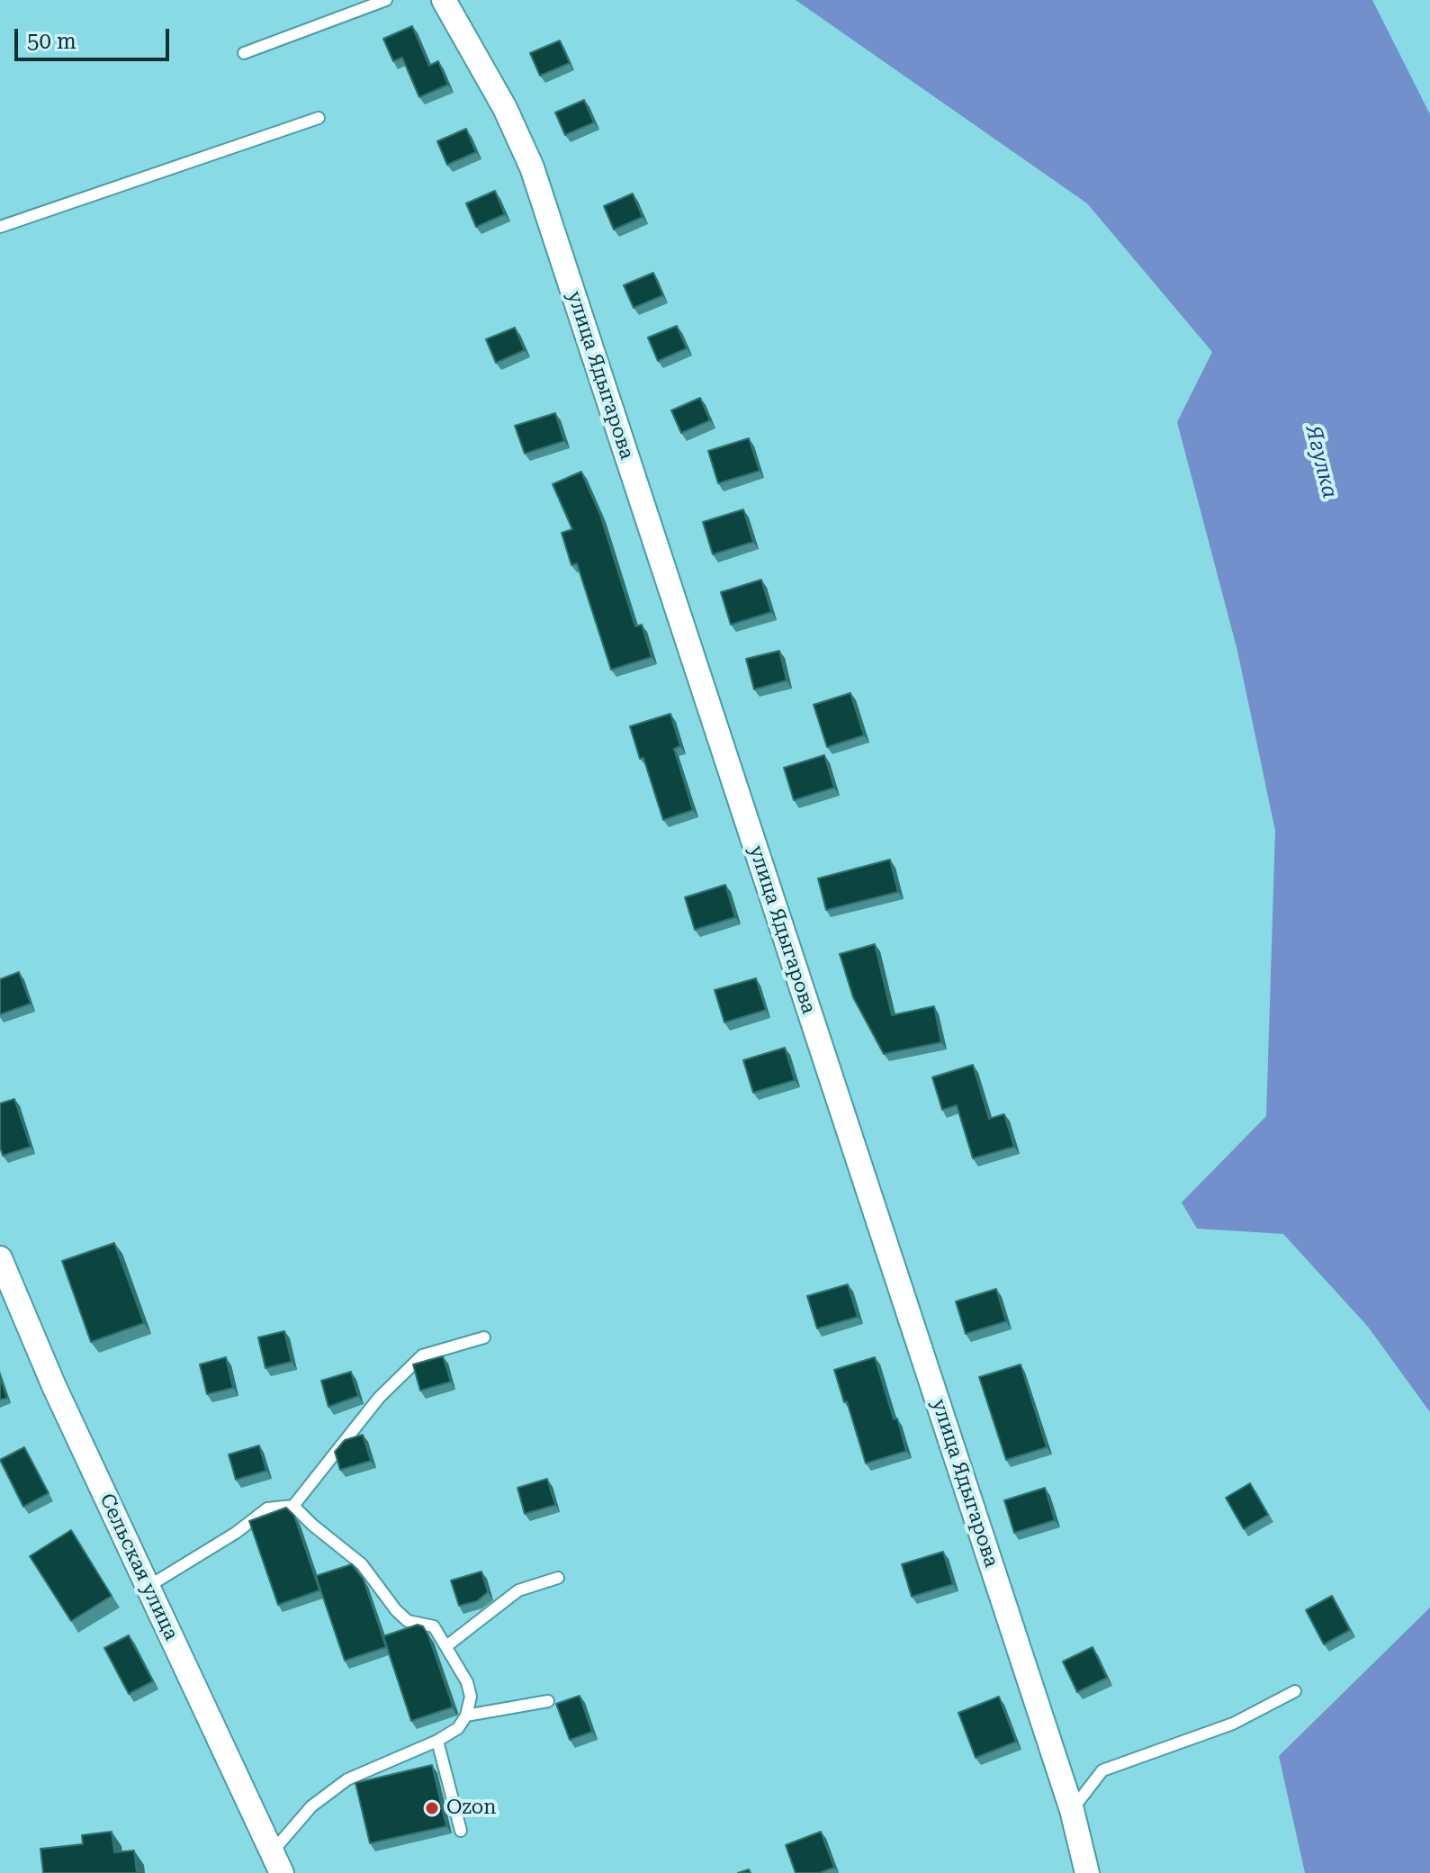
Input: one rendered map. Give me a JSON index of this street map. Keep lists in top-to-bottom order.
{
  "streets": {
    "street": ["улица Ядыгарова", "Сельская улица"]
  },
  "water": ["Ягулка"],
  "places": ["Ozon"],
  "scale_bar": "50 m"
}
